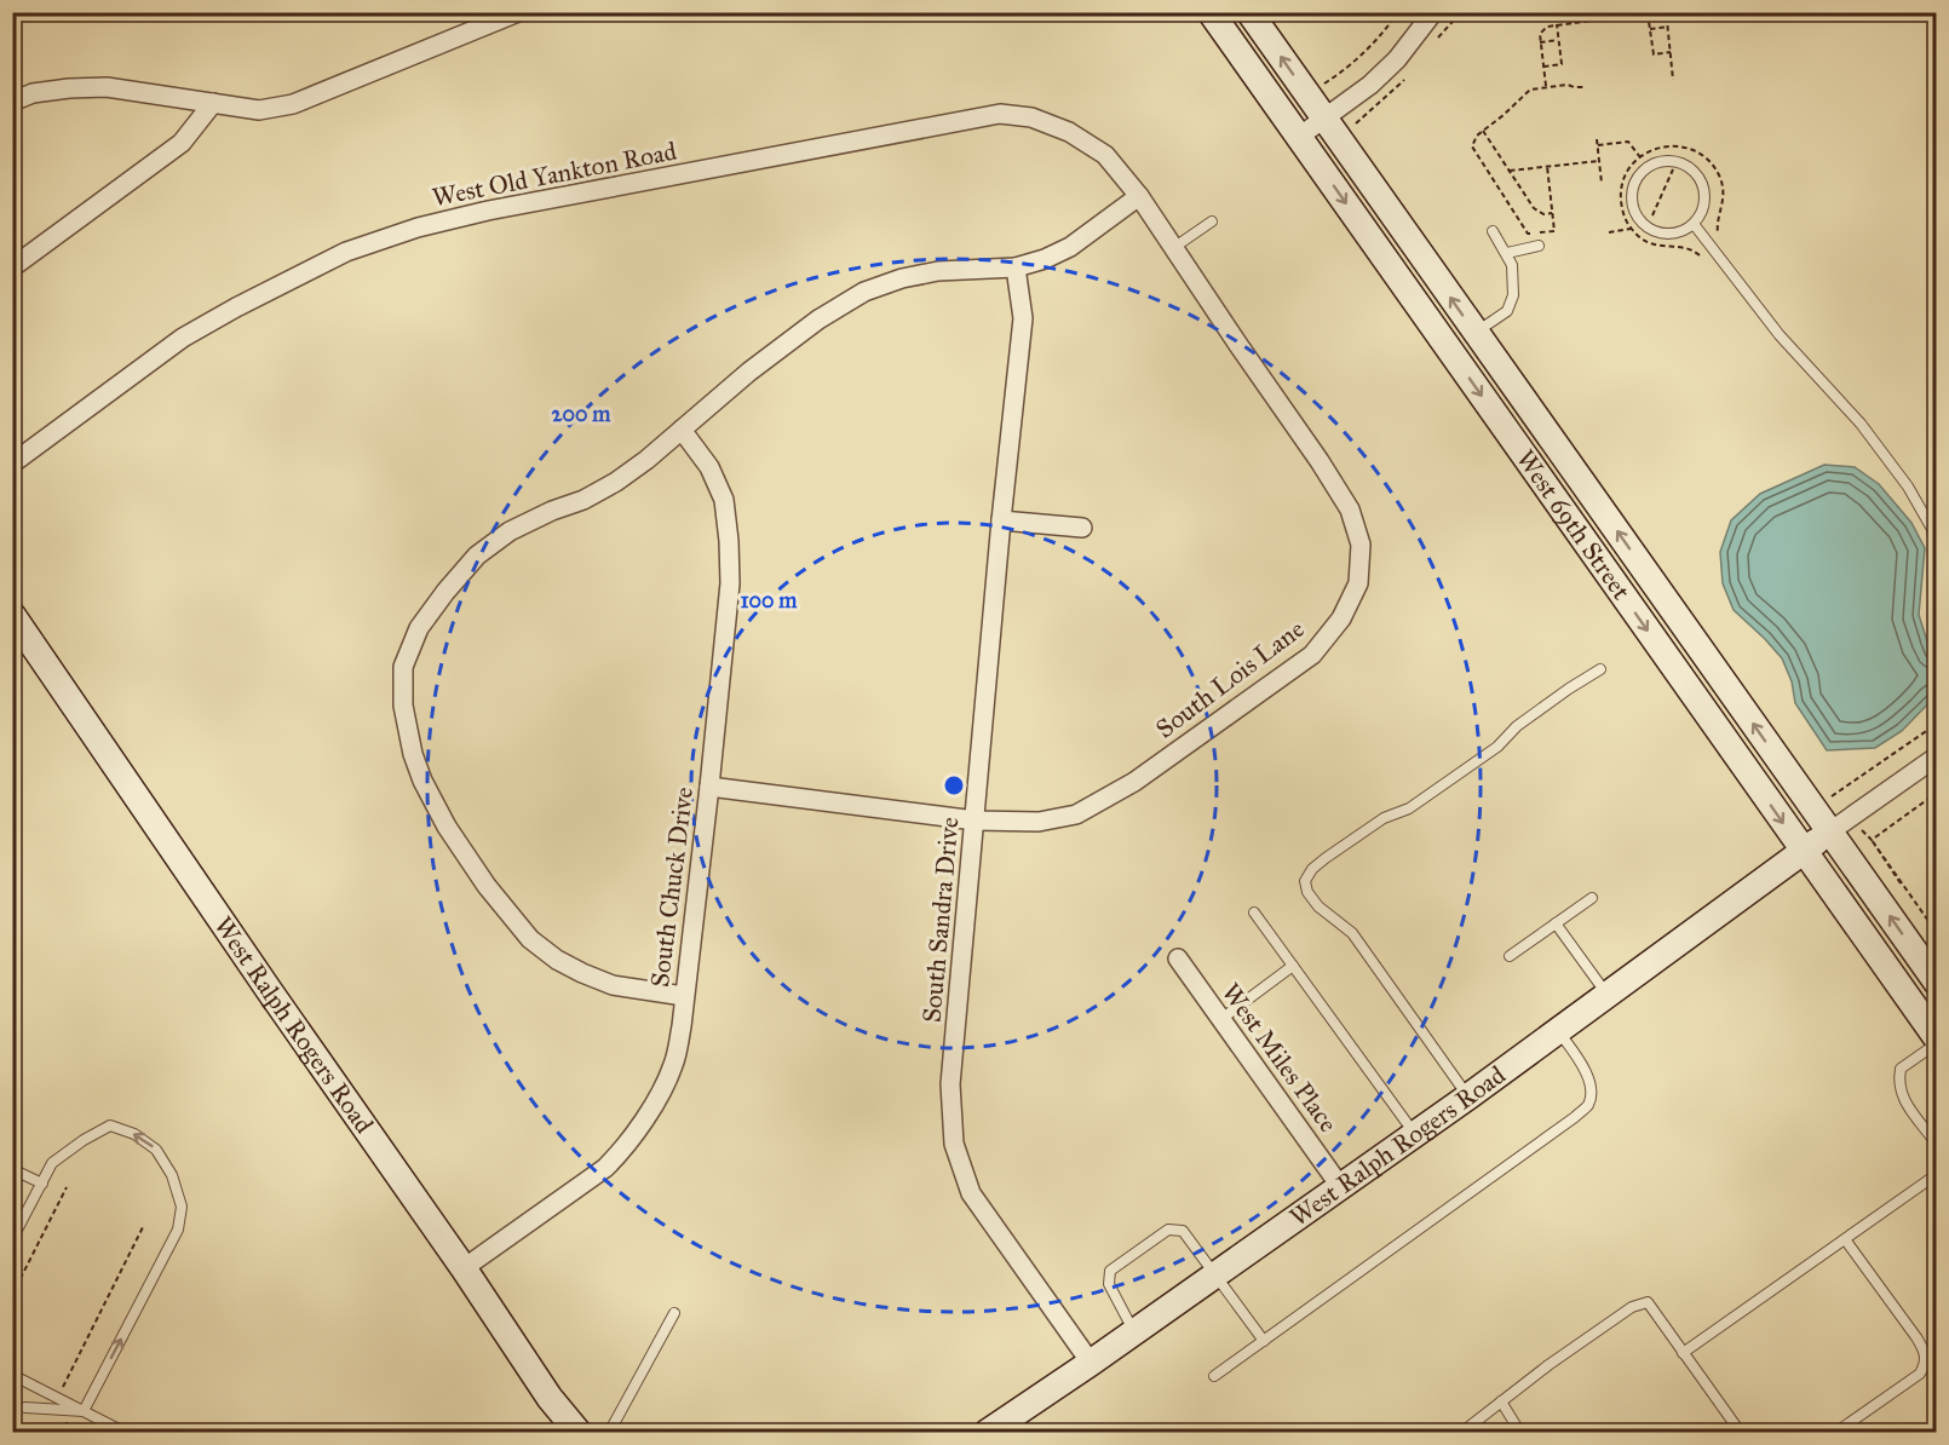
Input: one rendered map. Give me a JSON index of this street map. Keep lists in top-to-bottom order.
{
  "streets": {
    "main road": ["West 69th Street", "West Ralph Rogers Road"],
    "street": [
      "West Old Yankton Road",
      "South Lois Lane",
      "South Chuck Drive",
      "South Sandra Drive",
      "West Miles Place"
    ]
  },
  "crossings": [
    ["West Old Yankton Road", "South Lois Lane"],
    ["West 69th Street", "West Ralph Rogers Road"],
    ["South Lois Lane", "South Chuck Drive"],
    ["South Lois Lane", "South Sandra Drive"],
    ["South Chuck Drive", "West Ralph Rogers Road"],
    ["South Sandra Drive", "West Ralph Rogers Road"],
    ["West Ralph Rogers Road", "West Miles Place"]
  ],
  "rings": ["200 m", "100 m"]
}
